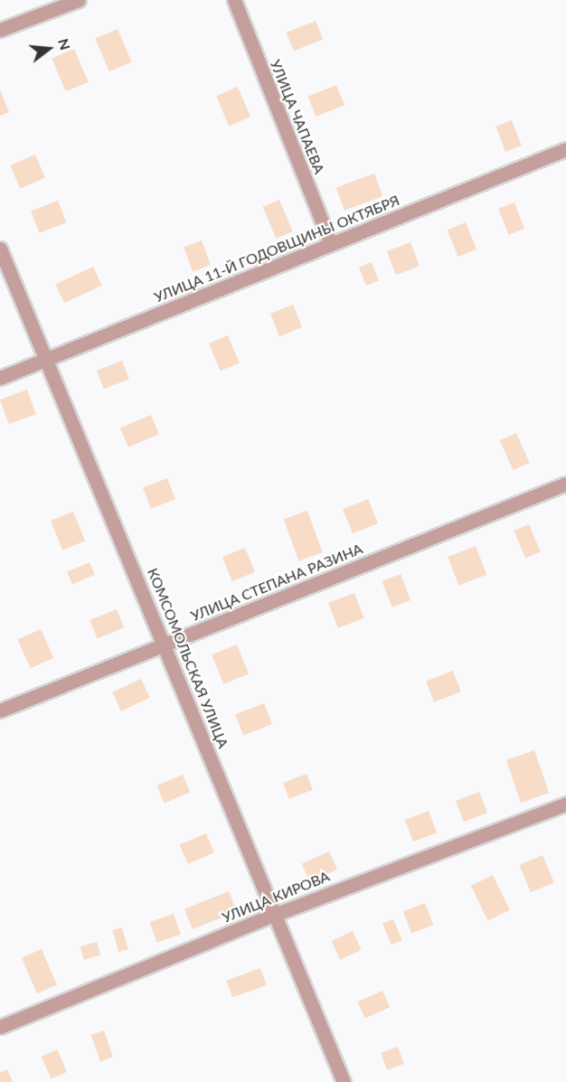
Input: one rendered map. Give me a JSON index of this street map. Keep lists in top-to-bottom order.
{
  "streets": {
    "street": [
      "УЛИЦА ЧАПАЕВА",
      "УЛИЦА 11-Й ГОДОВЩИНЫ ОКТЯБРЯ",
      "УЛИЦА СТЕПАНА РАЗИНА",
      "КОМСОМОЛЬСКАЯ УЛИЦА",
      "УЛИЦА КИРОВА"
    ]
  },
  "crossings": [
    ["УЛИЦА ЧАПАЕВА", "УЛИЦА 11-Й ГОДОВЩИНЫ ОКТЯБРЯ"],
    ["УЛИЦА 11-Й ГОДОВЩИНЫ ОКТЯБРЯ", "КОМСОМОЛЬСКАЯ УЛИЦА"],
    ["УЛИЦА СТЕПАНА РАЗИНА", "КОМСОМОЛЬСКАЯ УЛИЦА"],
    ["КОМСОМОЛЬСКАЯ УЛИЦА", "УЛИЦА КИРОВА"]
  ],
  "north": "right"
}
